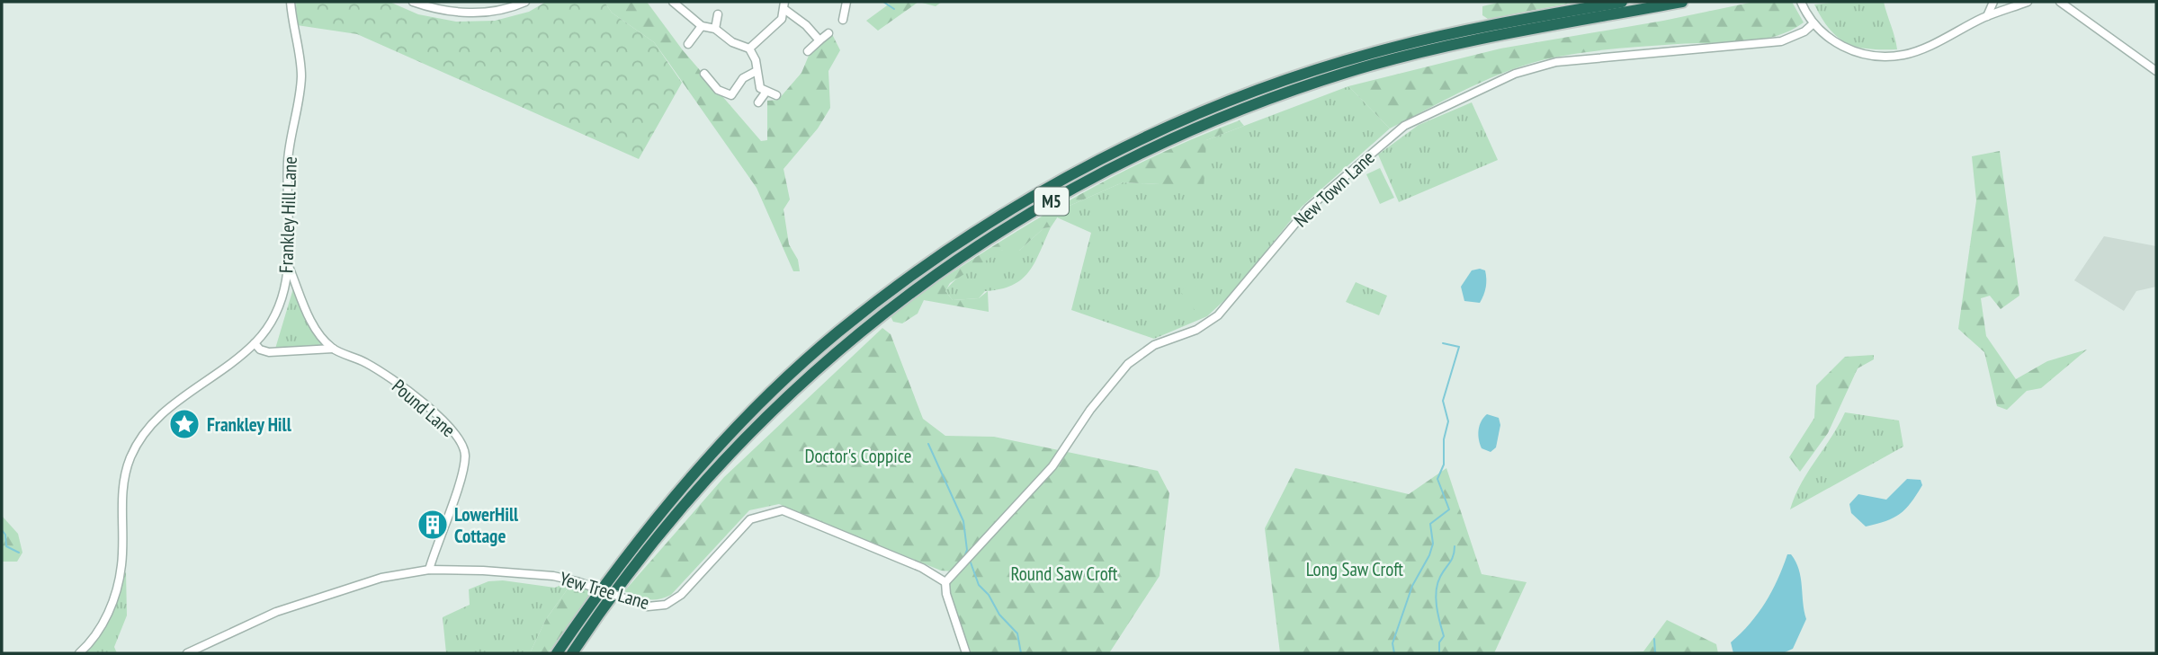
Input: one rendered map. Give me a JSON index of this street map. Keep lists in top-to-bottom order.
{
  "streets": {
    "highway": ["M5"],
    "street": [
      "New Town Lane",
      "Frankley Hill Lane",
      "Pound Lane",
      "Yew Tree Lane"
    ]
  },
  "crossings": [
    ["New Town Lane", "Yew Tree Lane"],
    ["Frankley Hill Lane", "Pound Lane"],
    ["Pound Lane", "Yew Tree Lane"]
  ],
  "parks": ["Doctor's Coppice", "Long Saw Croft", "Round Saw Croft"],
  "places": {
    "place": ["Frankley Hill"],
    "building": ["LowerHill Cottage"]
  }
}
